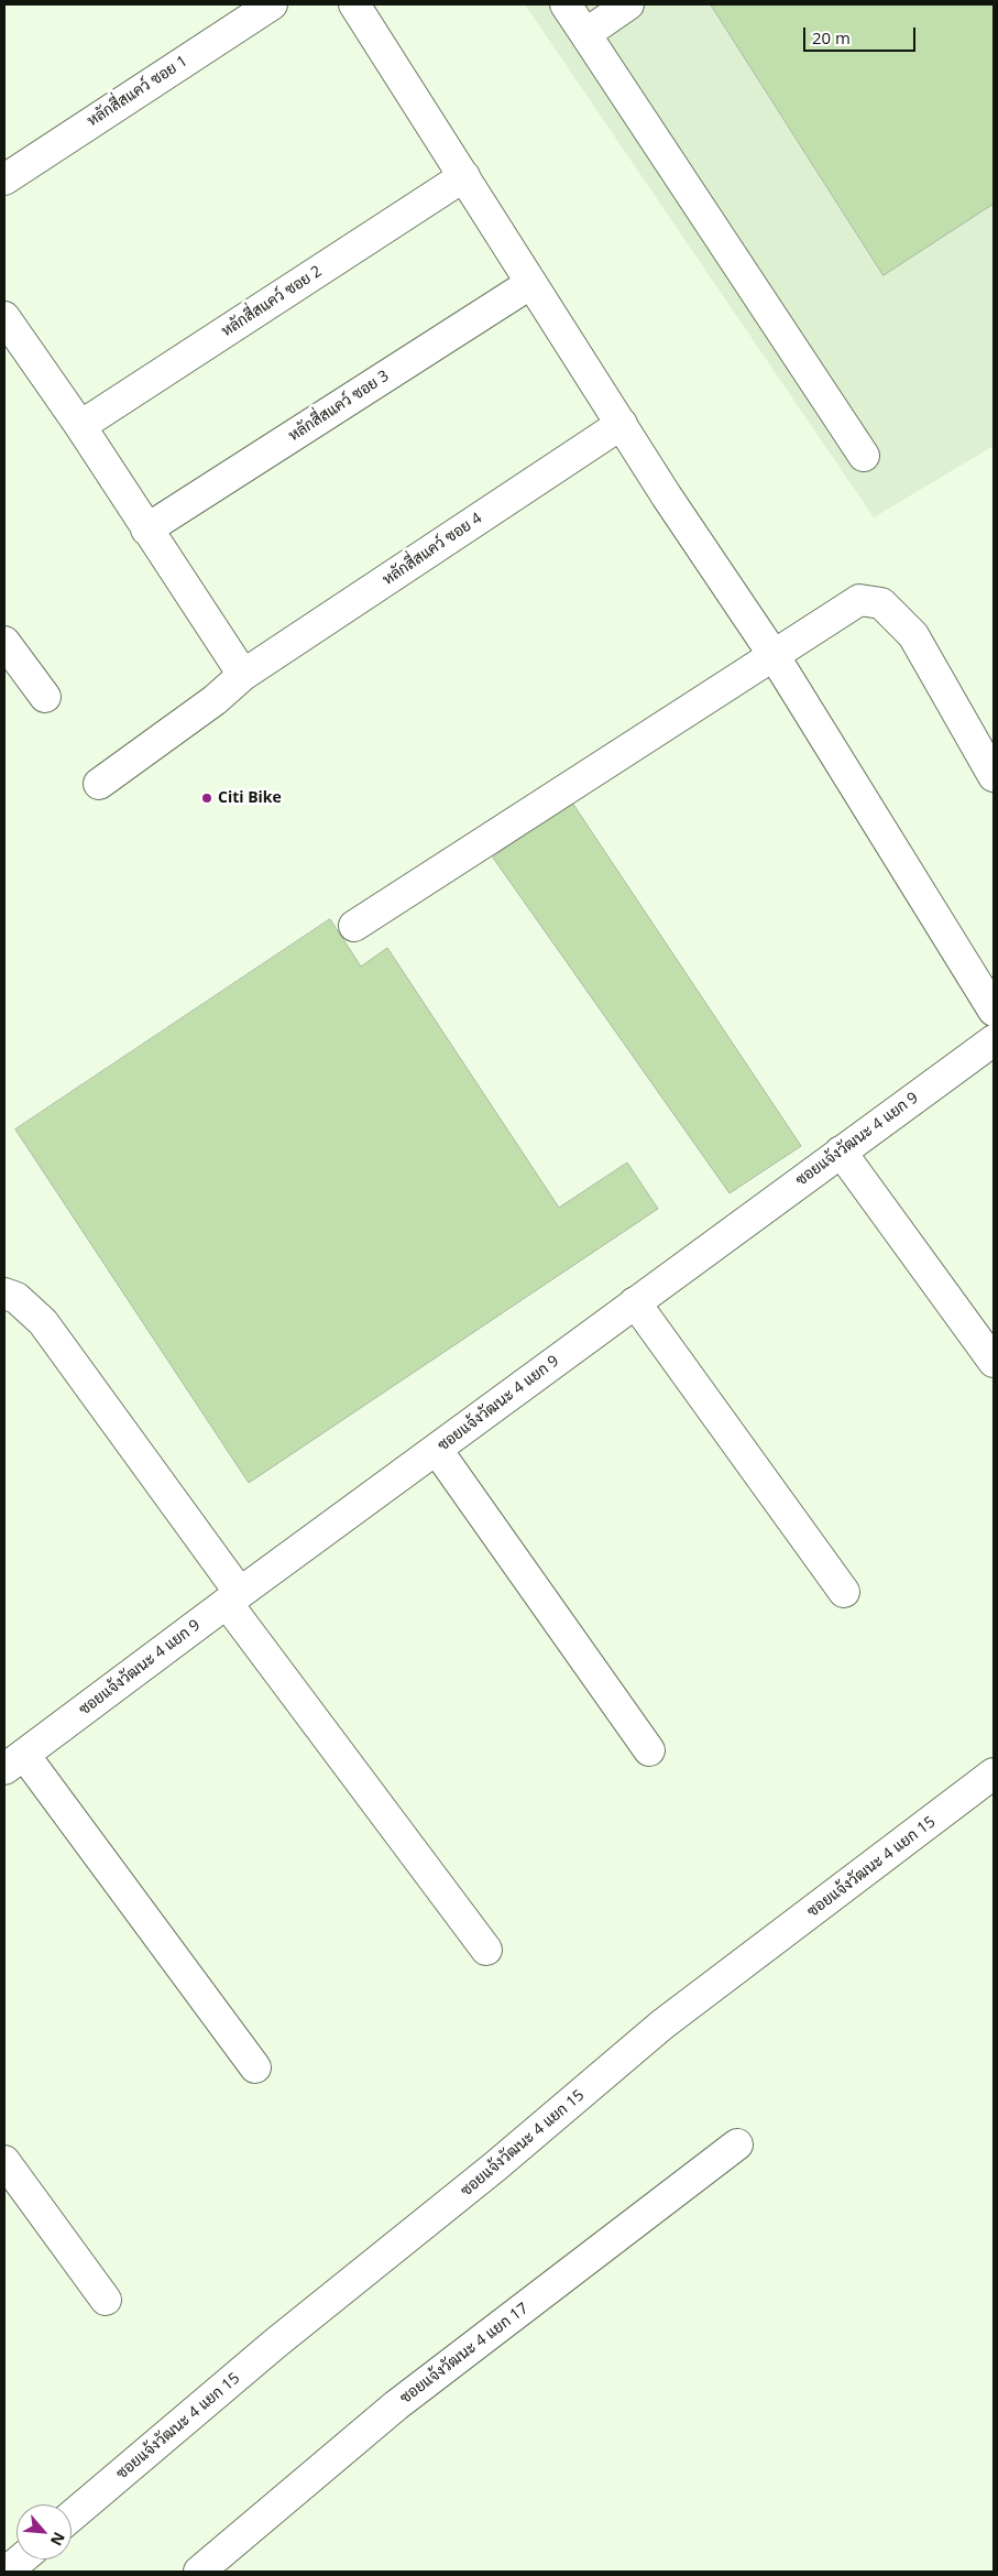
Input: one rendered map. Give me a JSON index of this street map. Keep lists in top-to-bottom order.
{
  "streets": {
    "street": [
      "หลักสี่สแคว์ ซอย 1",
      "หลักสี่สแคว์ ซอย 2",
      "หลักสี่สแคว์ ซอย 3",
      "หลักสี่สแคว์ ซอย 4",
      "ซอยแจ้งวัฒนะ 4 แยก 9",
      "ซอยแจ้งวัฒนะ 4 แยก 15",
      "ซอยแจ้งวัฒนะ 4 แยก 17"
    ]
  },
  "places": ["Citi Bike"],
  "scale_bar": "20 m",
  "north": "bottom right"
}
